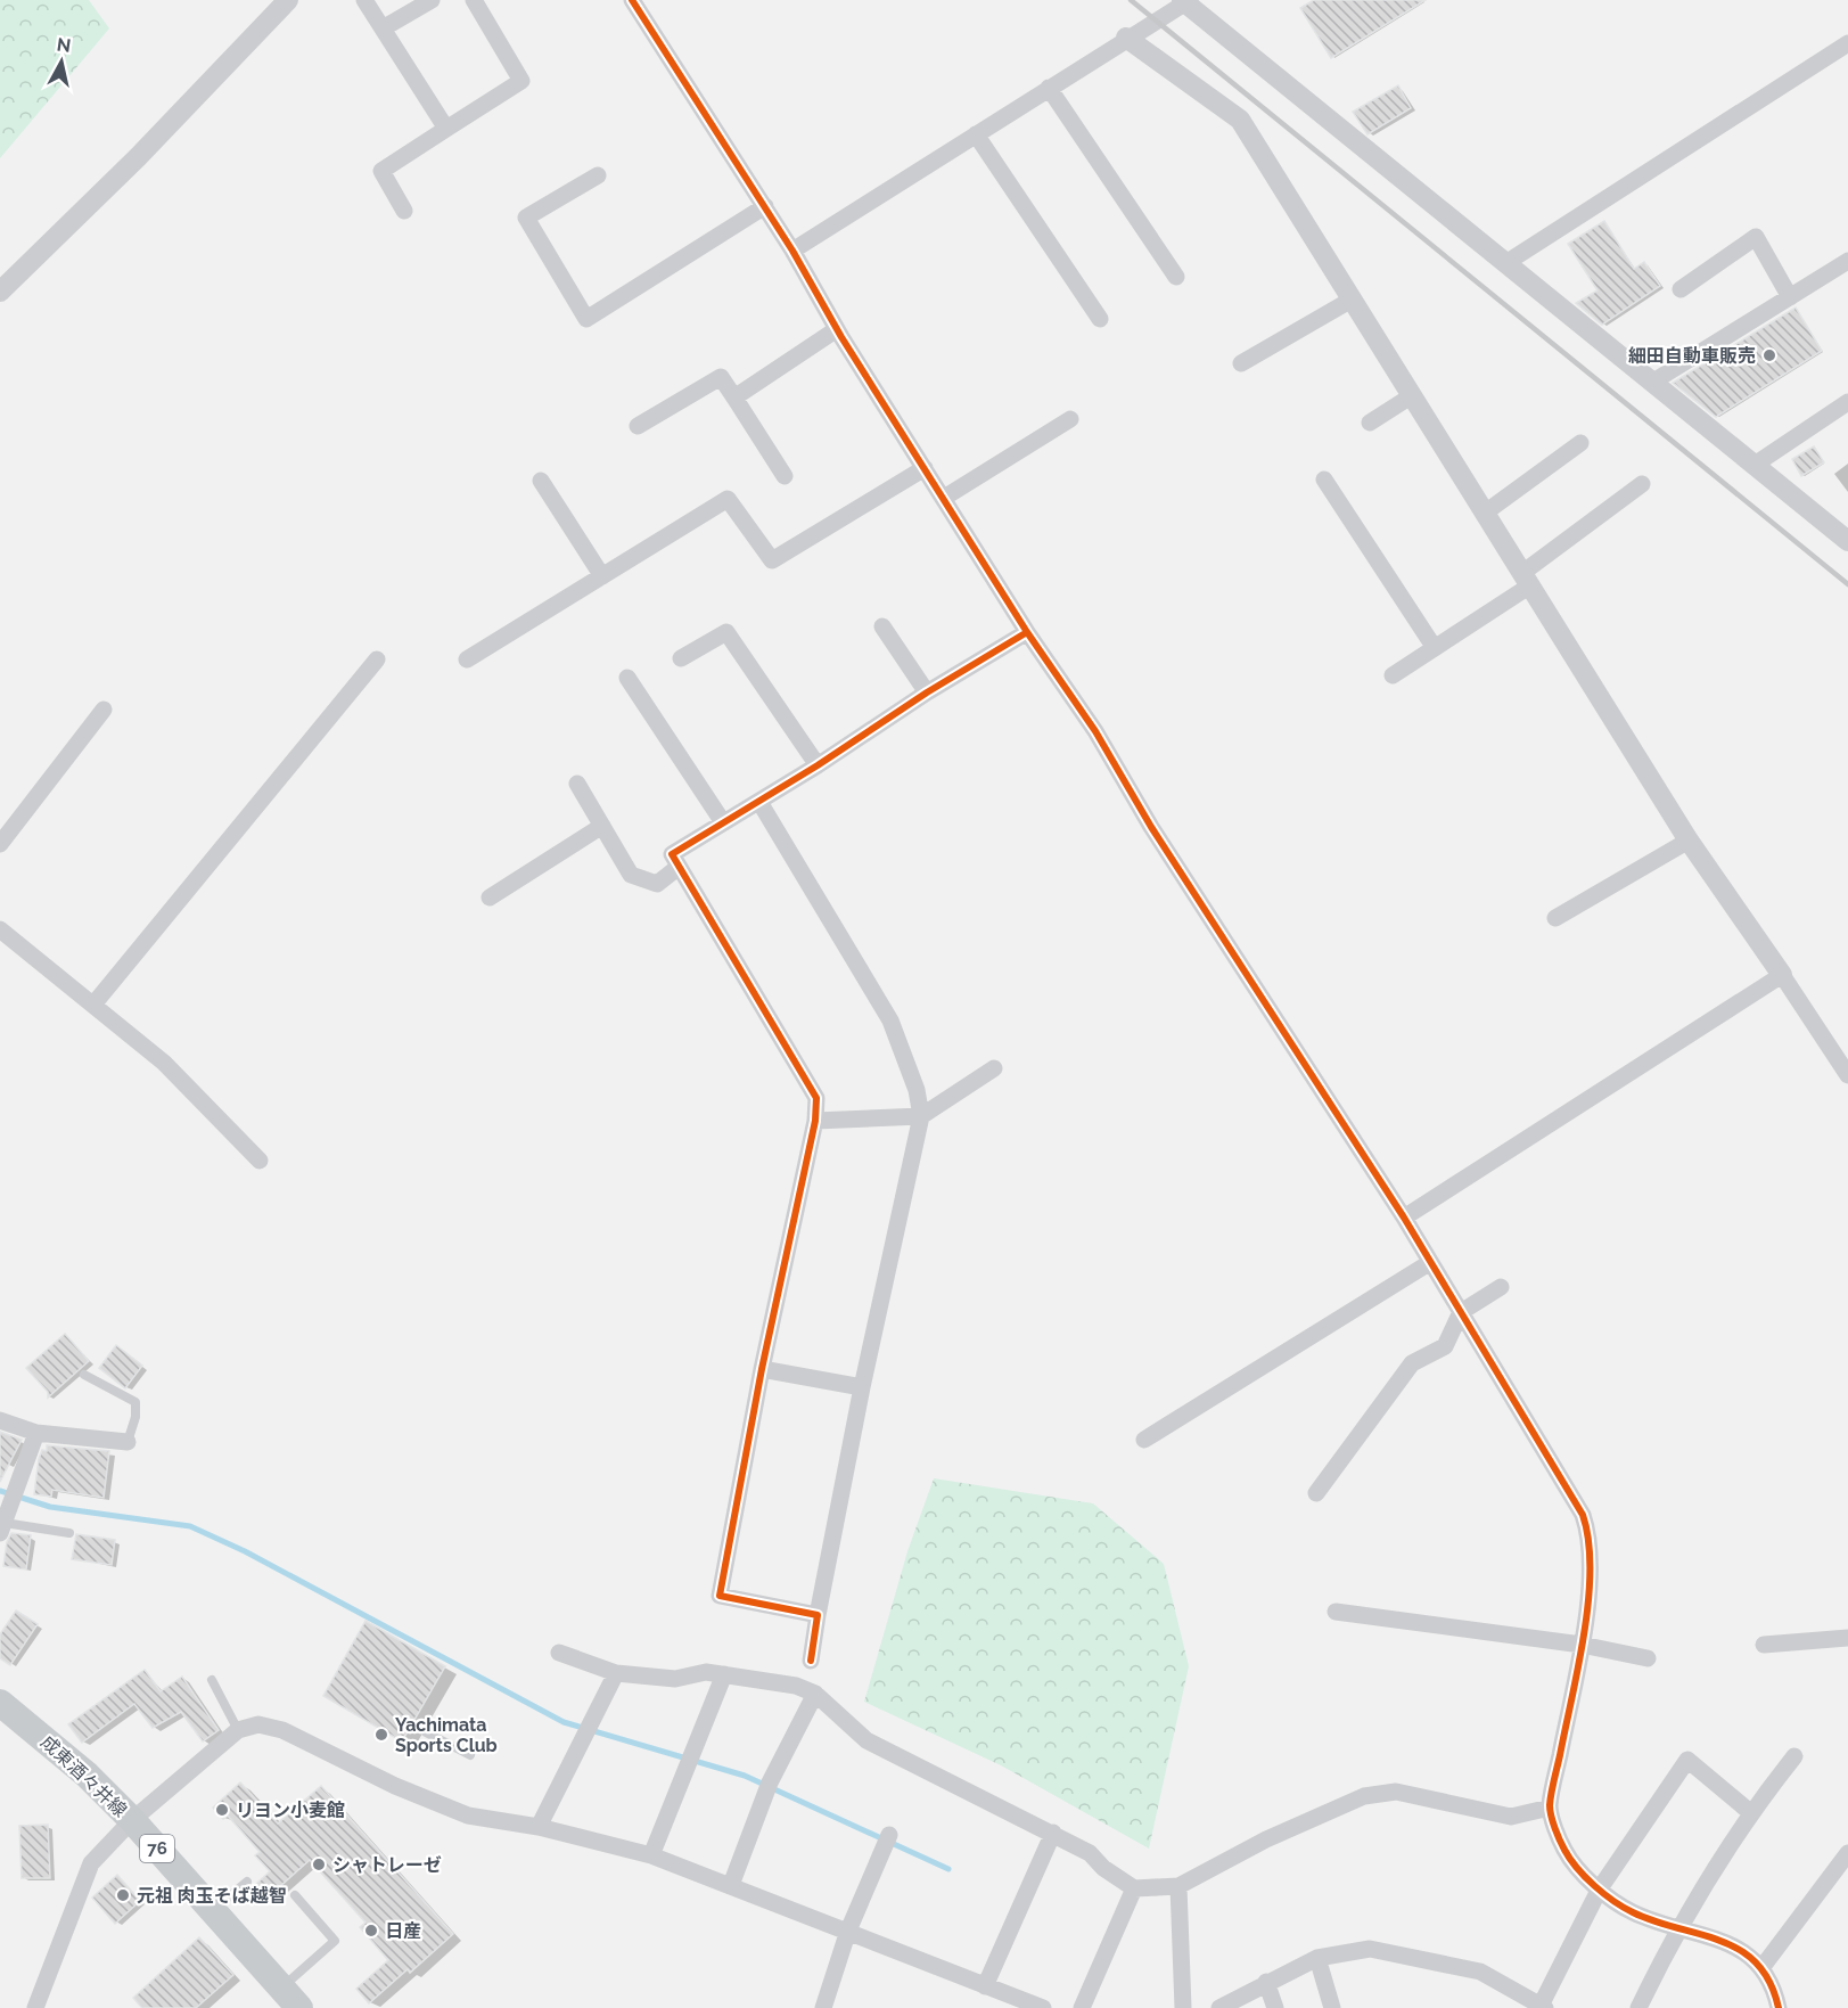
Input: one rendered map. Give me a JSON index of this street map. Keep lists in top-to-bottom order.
{
  "streets": {
    "main road": ["成東酒々井線", "76"]
  },
  "places": [
    "細田自動車販売",
    "Yachimata Sports Club",
    "リヨン小麦館",
    "シャトレーゼ",
    "元祖 肉玉そば越智",
    "日産"
  ],
  "north": "top"
}
